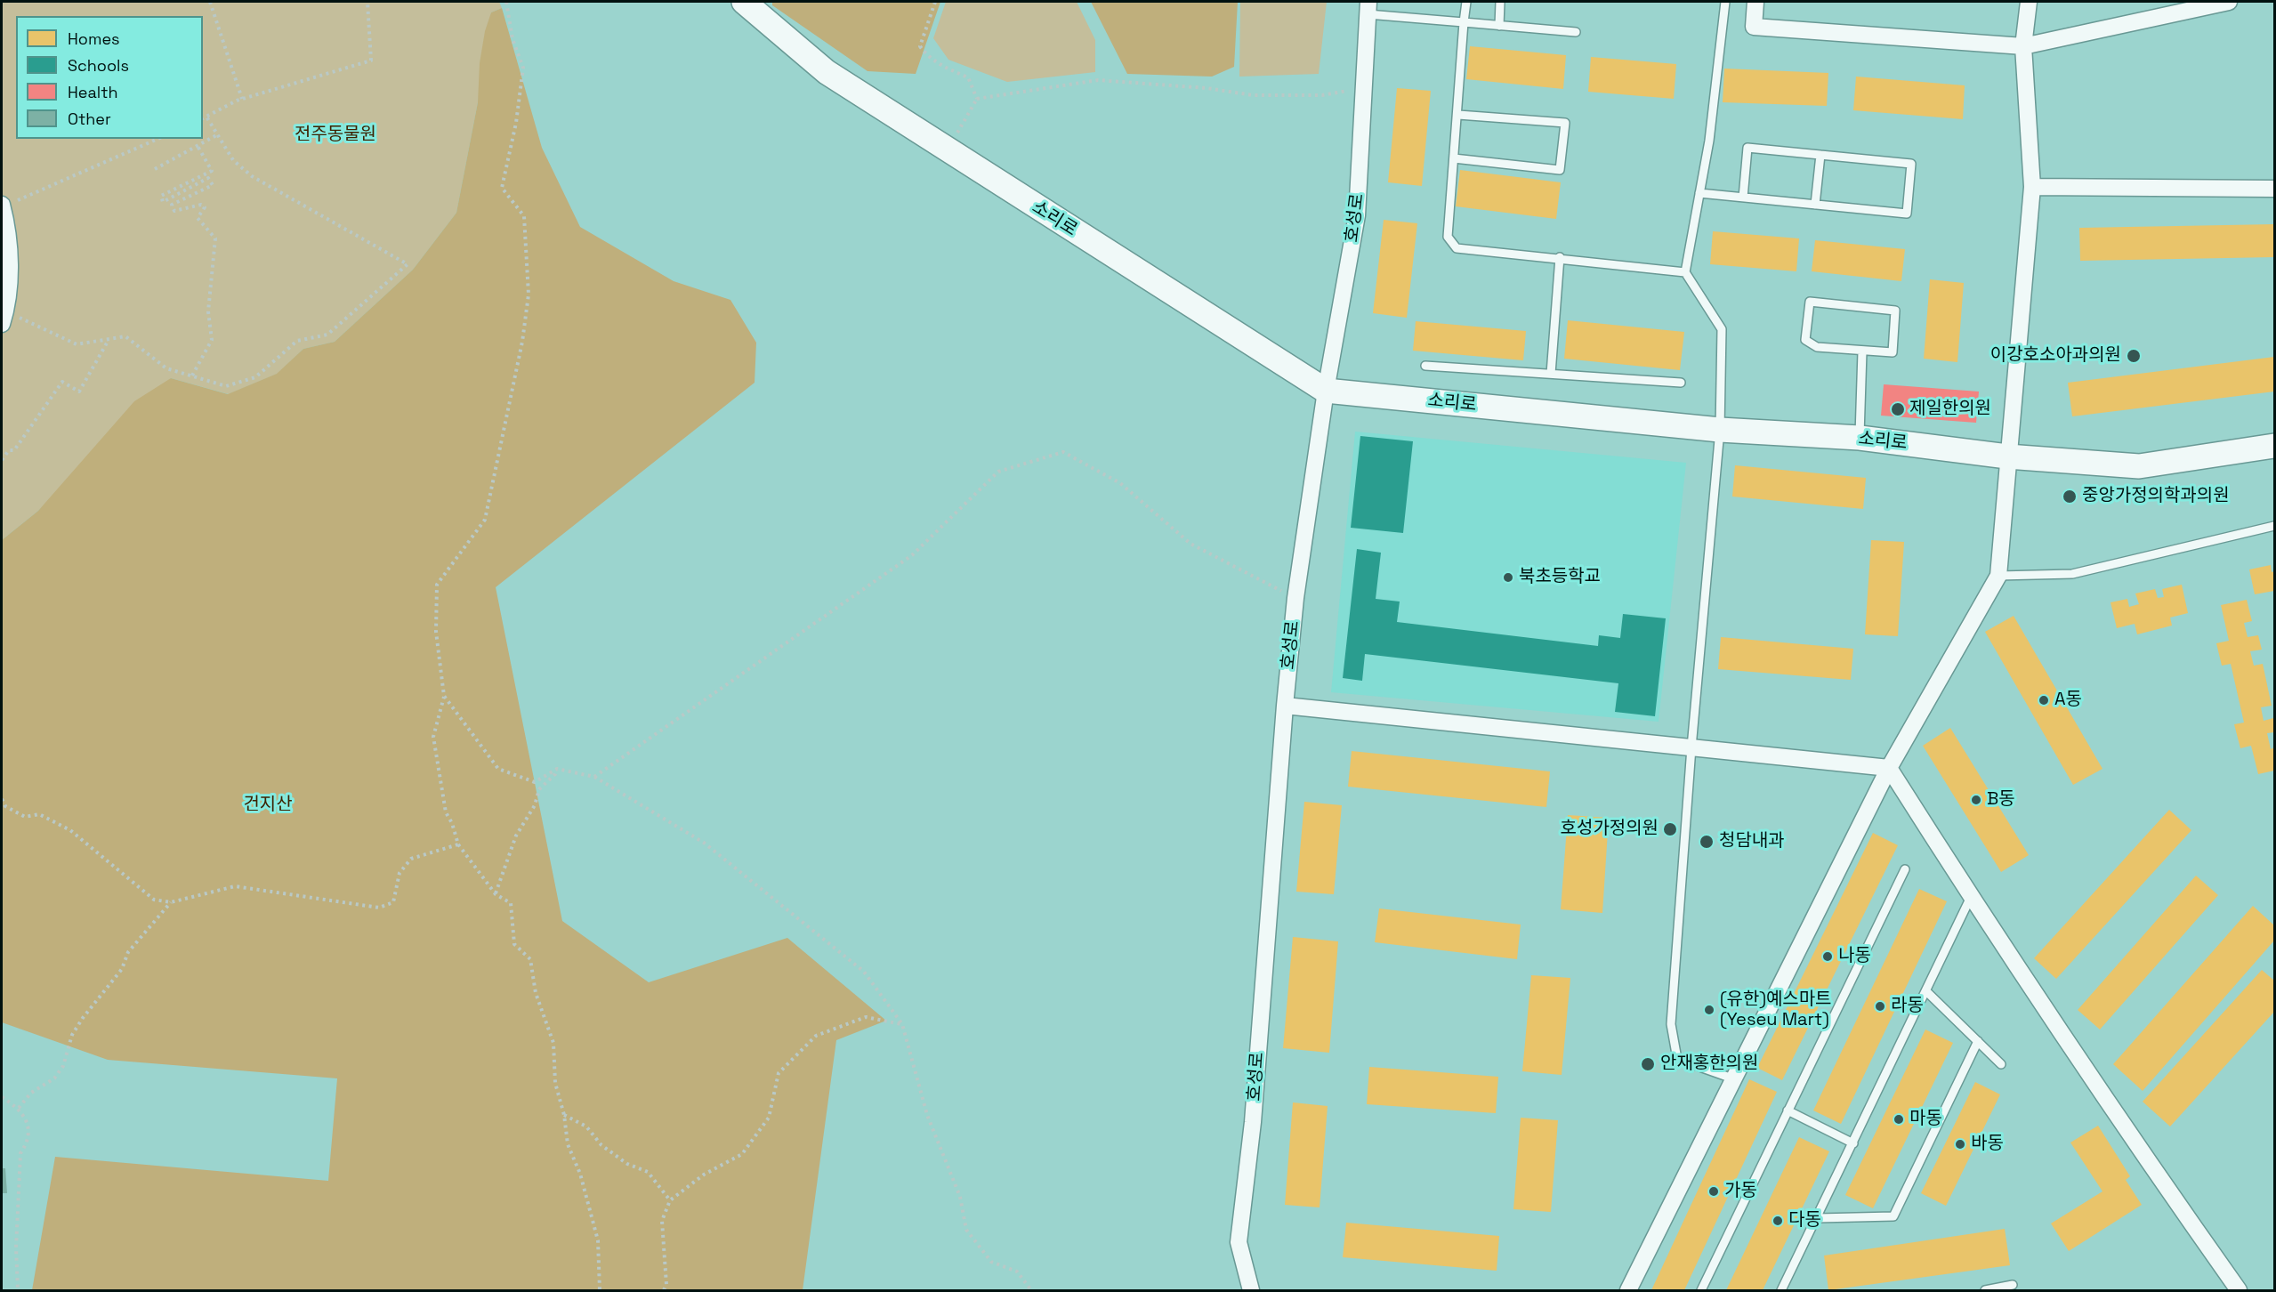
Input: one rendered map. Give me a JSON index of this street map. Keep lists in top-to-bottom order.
{
  "streets": {
    "street": ["호성로", "소리로"]
  },
  "crossings": [
    ["호성로", "소리로"]
  ],
  "parks": ["전주동물원", "건지산"],
  "places": [
    "이강호소아과의원",
    "제일한의원",
    "중앙가정의학과의원",
    "북초등학교",
    "A동",
    "B동",
    "호성가정의원",
    "청담내과",
    "나동",
    "라동",
    "(유한)예스마트 (Yeseu Mart)",
    "안재홍한의원",
    "마동",
    "바동",
    "가동",
    "다동"
  ],
  "legend": [
    "Homes",
    "Schools",
    "Health",
    "Other"
  ]
}
